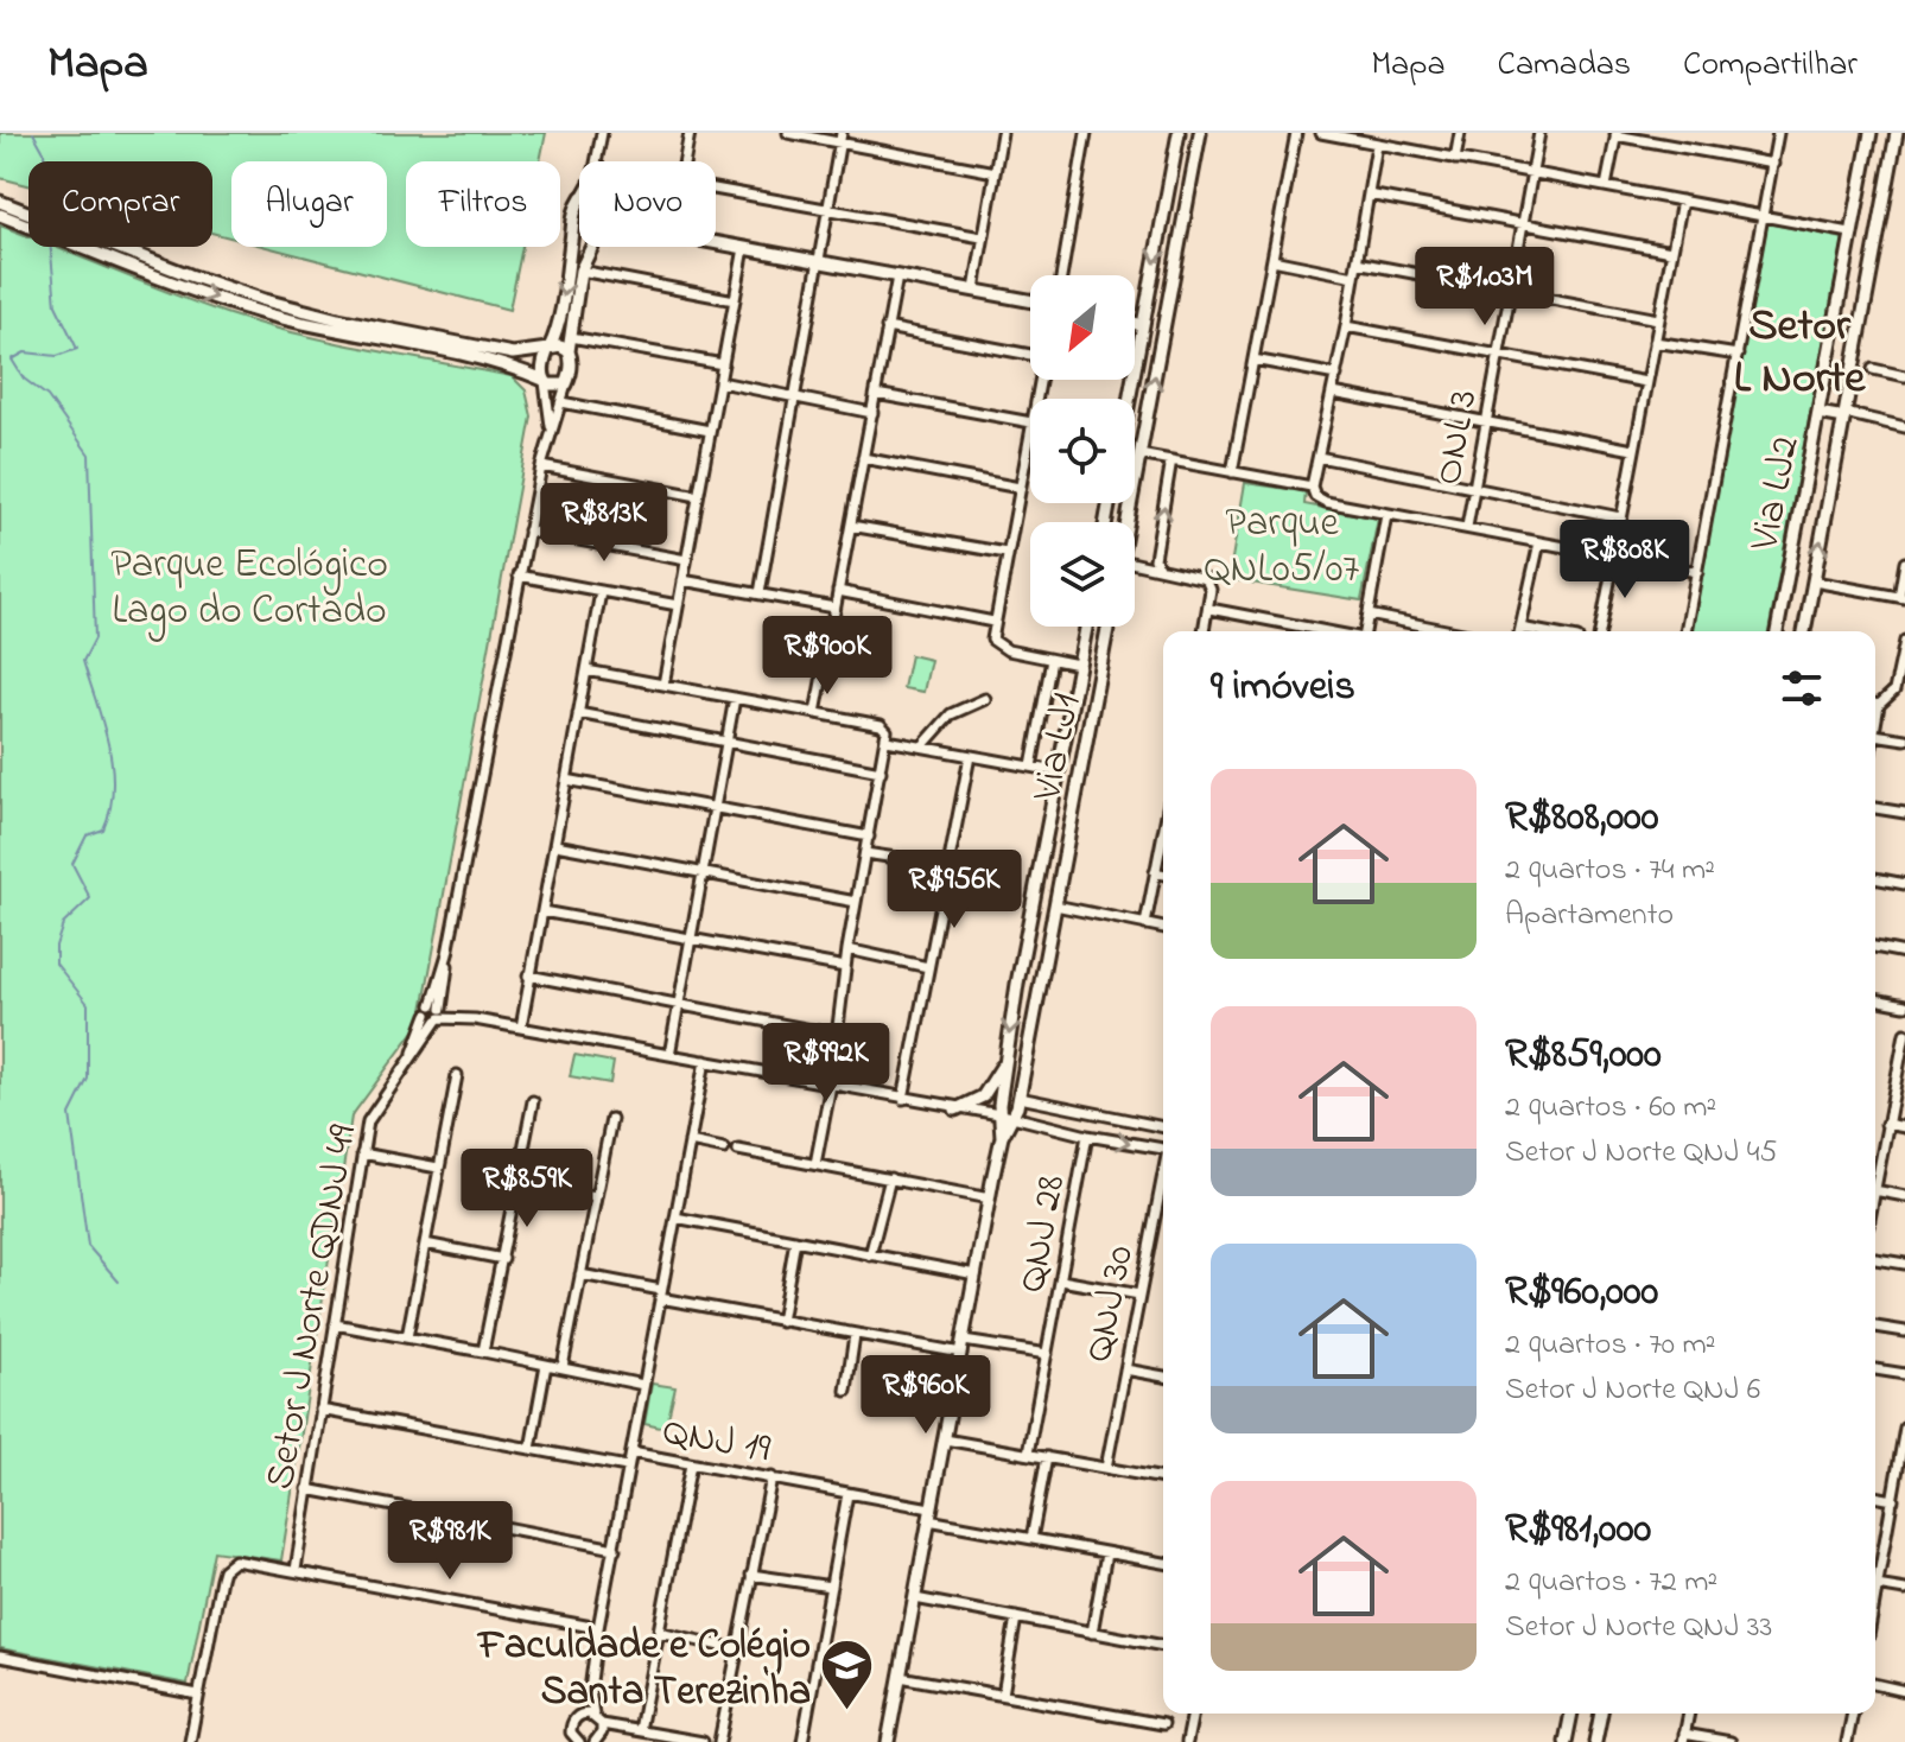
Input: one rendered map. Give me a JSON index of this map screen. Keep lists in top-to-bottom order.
{
  "streets": {
    "main road": ["Via LJ2", "Via LJ1"],
    "street": [
      "ONL 3",
      "QNJ 28",
      "QNJ 30",
      "Setor J Norte QDNJ 49",
      "QNJ 19"
    ]
  },
  "districts": ["Setor L Norte"],
  "parks": ["Parque QNL05/07", "Parque Ecológico Lago do Cortado"],
  "places": {
    "school or university": ["Faculdade e Colégio Santa Terezinha"]
  },
  "north": "bottom left",
  "page": {
    "header": "Mapa",
    "nav": ["Mapa", "Camadas", "Compartilhar"],
    "chip": [
      "Comprar",
      "Alugar",
      "Filtros",
      "Novo"
    ],
    "price": [
      "R$1.03M",
      "R$813K",
      "R$808K",
      "R$900K",
      "R$956K",
      "R$992K",
      "R$859K",
      "R$960K",
      "R$981K"
    ],
    "heading": "9 imóveis",
    "list": [
      {
        "name": "R$808,000",
        "note": "2 quartos · 74 m² · Apartamento"
      },
      {
        "name": "R$859,000",
        "note": "2 quartos · 60 m² · Setor J Norte QNJ 45"
      },
      {
        "name": "R$960,000",
        "note": "2 quartos · 70 m² · Setor J Norte QNJ 6"
      },
      {
        "name": "R$981,000",
        "note": "2 quartos · 72 m² · Setor J Norte QNJ 33"
      }
    ]
  }
}
